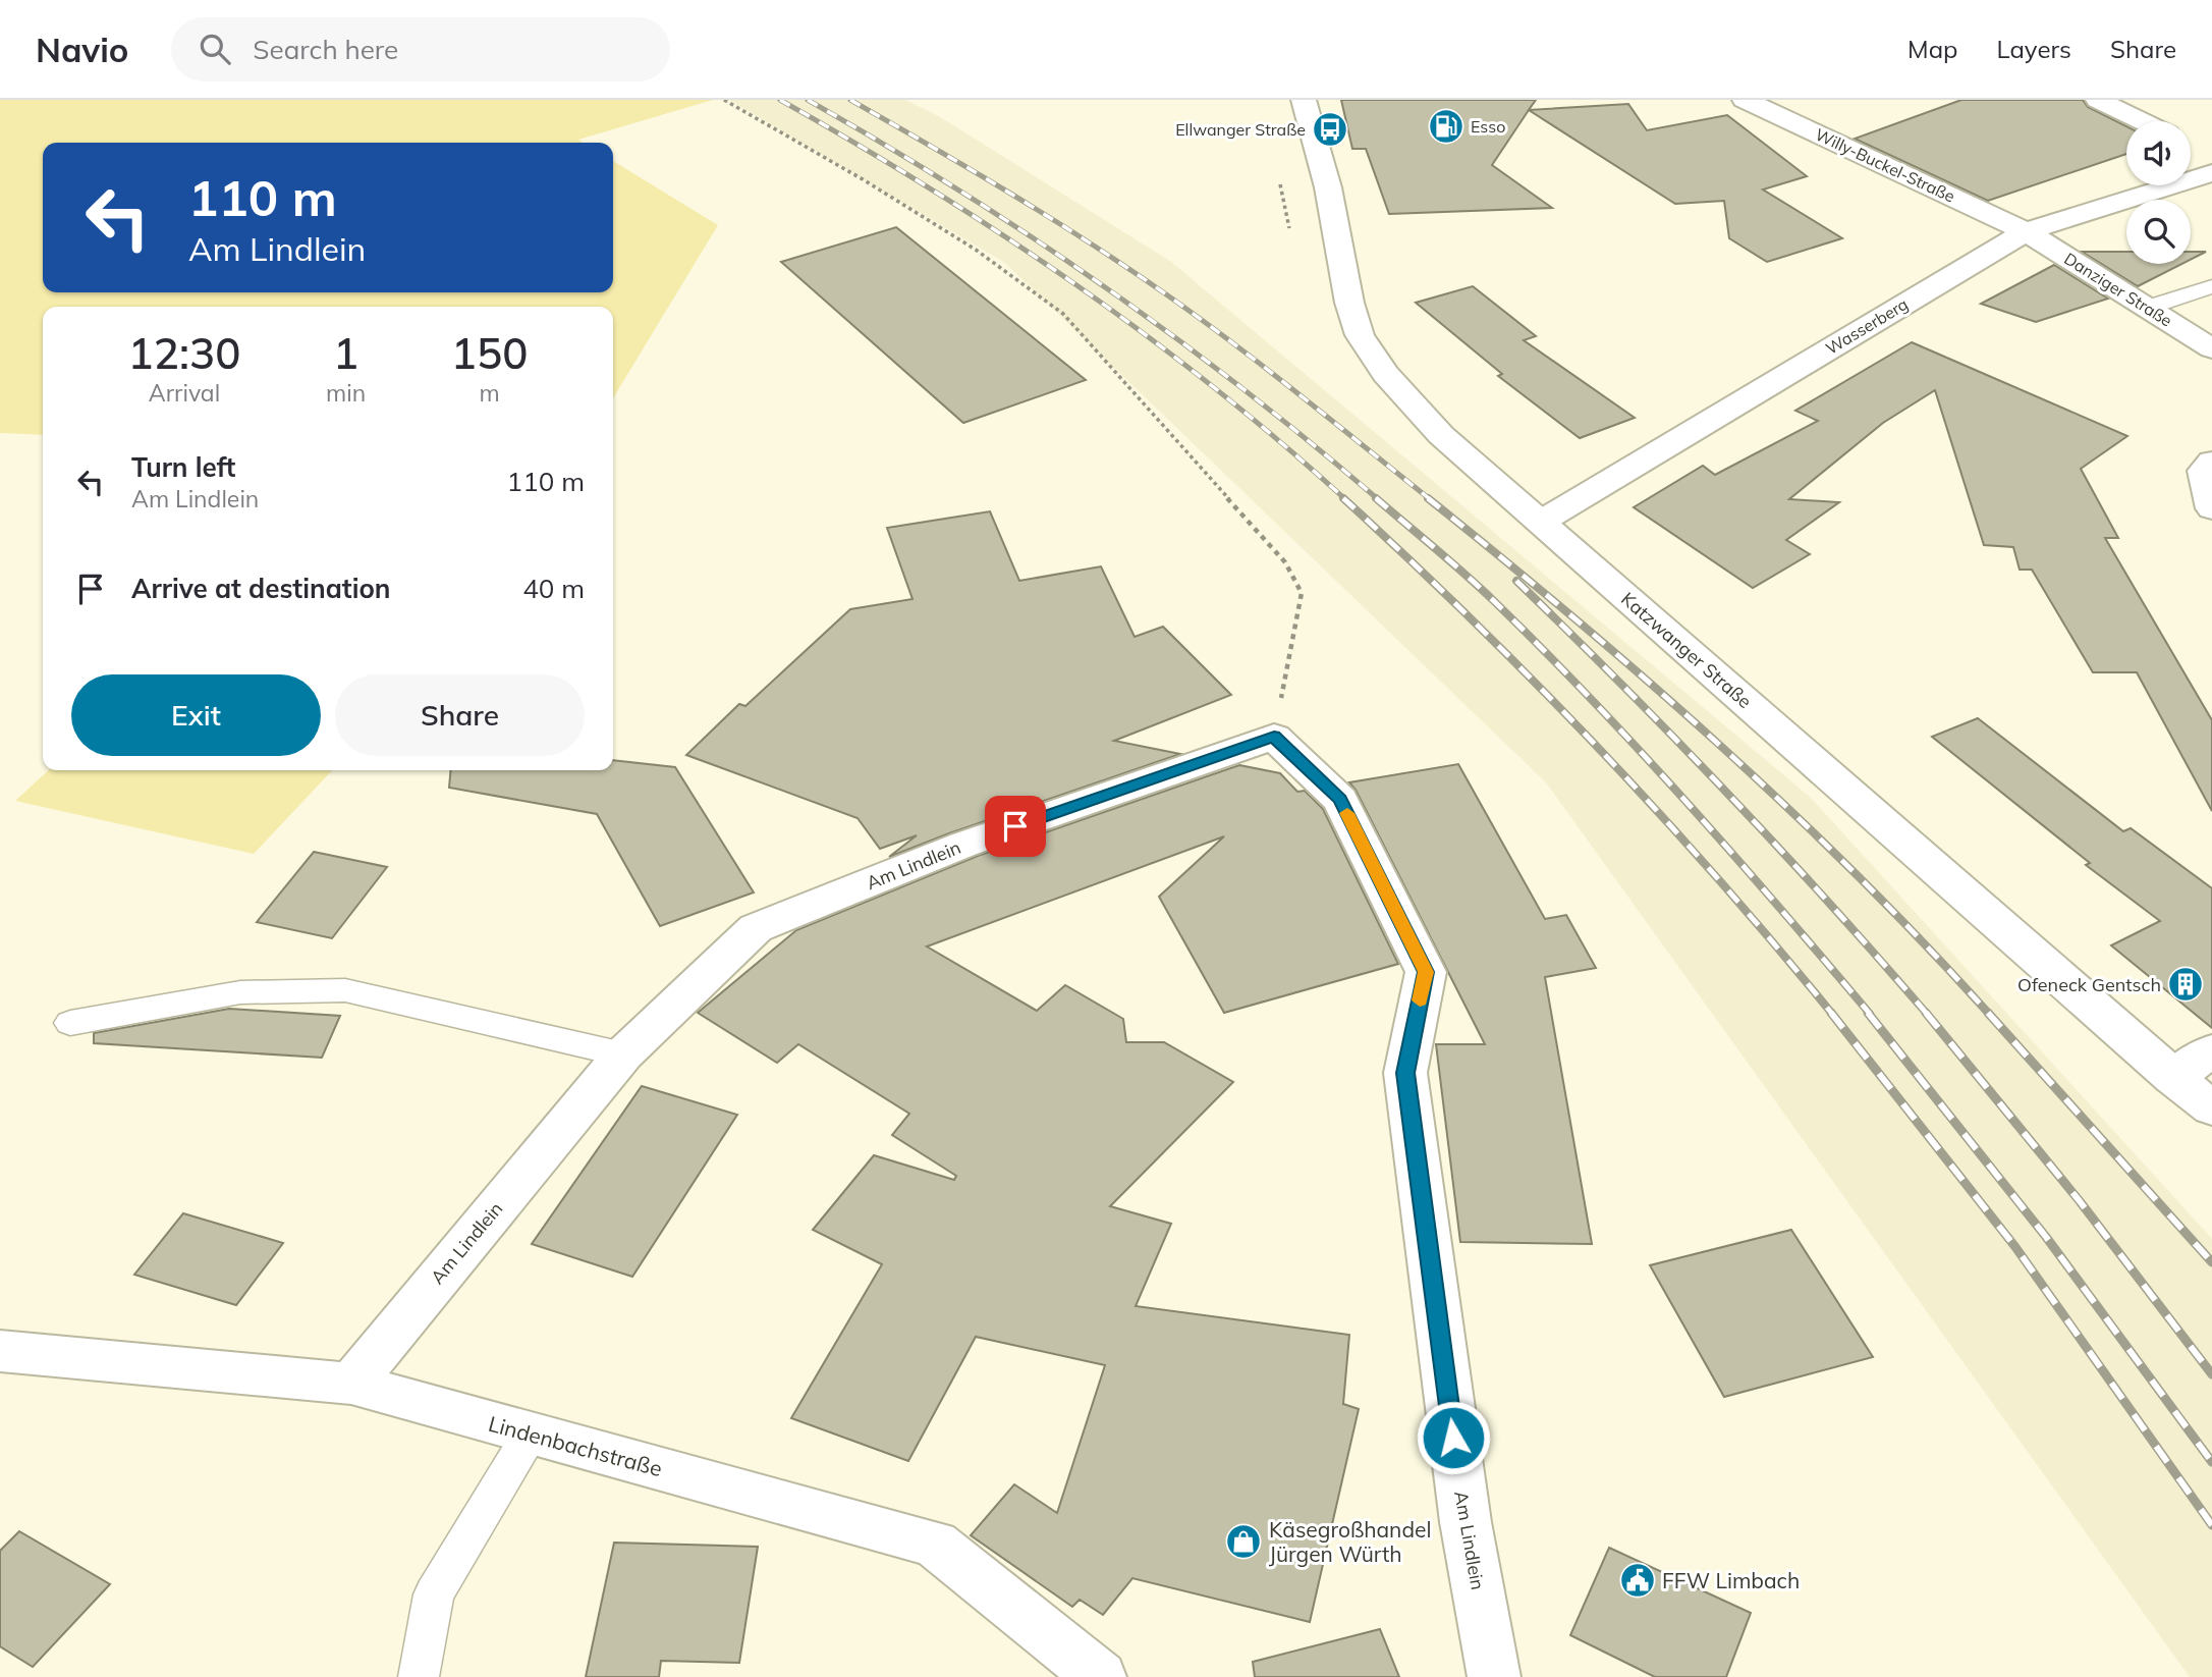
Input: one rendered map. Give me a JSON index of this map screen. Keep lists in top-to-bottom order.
{
  "streets": {
    "street": [
      "Willy-Buckel-Straße",
      "Danziger Straße",
      "Wasserberg",
      "Katzwanger Straße",
      "Am Lindlein",
      "Lindenbachstraße"
    ]
  },
  "crossings": [
    ["Willy-Buckel-Straße", "Danziger Straße"],
    ["Willy-Buckel-Straße", "Wasserberg"],
    ["Danziger Straße", "Wasserberg"],
    ["Wasserberg", "Katzwanger Straße"],
    ["Am Lindlein", "Lindenbachstraße"]
  ],
  "places": {
    "fuel station": ["Esso"],
    "bus stop": ["Ellwanger Straße"],
    "building": ["Ofeneck Gentsch"],
    "shop": ["Käsegroßhandel Jürgen Würth"],
    "public building": ["FFW Limbach"]
  },
  "page": {
    "header": "Navio",
    "search": "Search here",
    "nav": ["Map", "Layers", "Share"],
    "turn": ["110 m", "Am Lindlein"],
    "eta": [
      "12:30",
      "Arrival",
      "1",
      "min",
      "150",
      "m"
    ],
    "list": [
      {
        "name": "Turn left",
        "note": "Am Lindlein",
        "value": "110 m"
      },
      {
        "name": "Arrive at destination",
        "value": "40 m"
      }
    ],
    "buttons": ["Exit", "Share"]
  }
}
